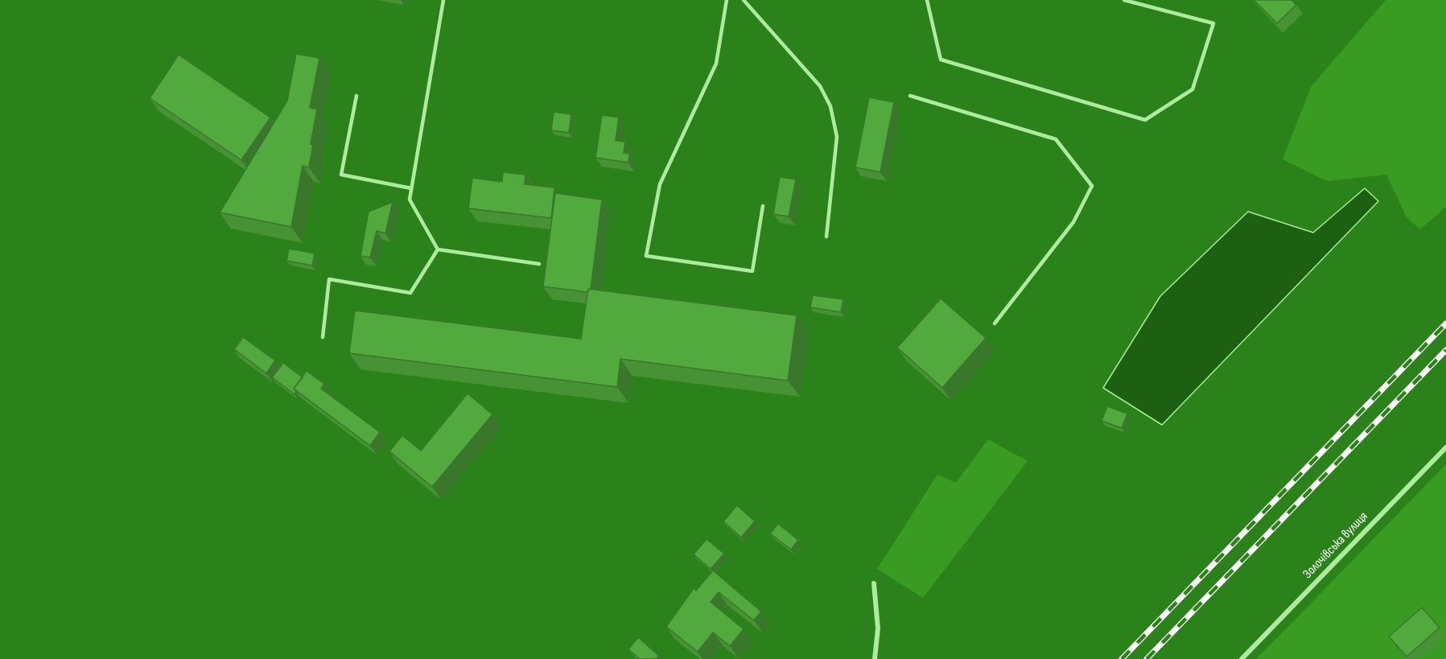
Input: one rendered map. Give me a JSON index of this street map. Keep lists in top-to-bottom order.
{
  "streets": {
    "street": ["Золочівська вулиця"]
  }
}
